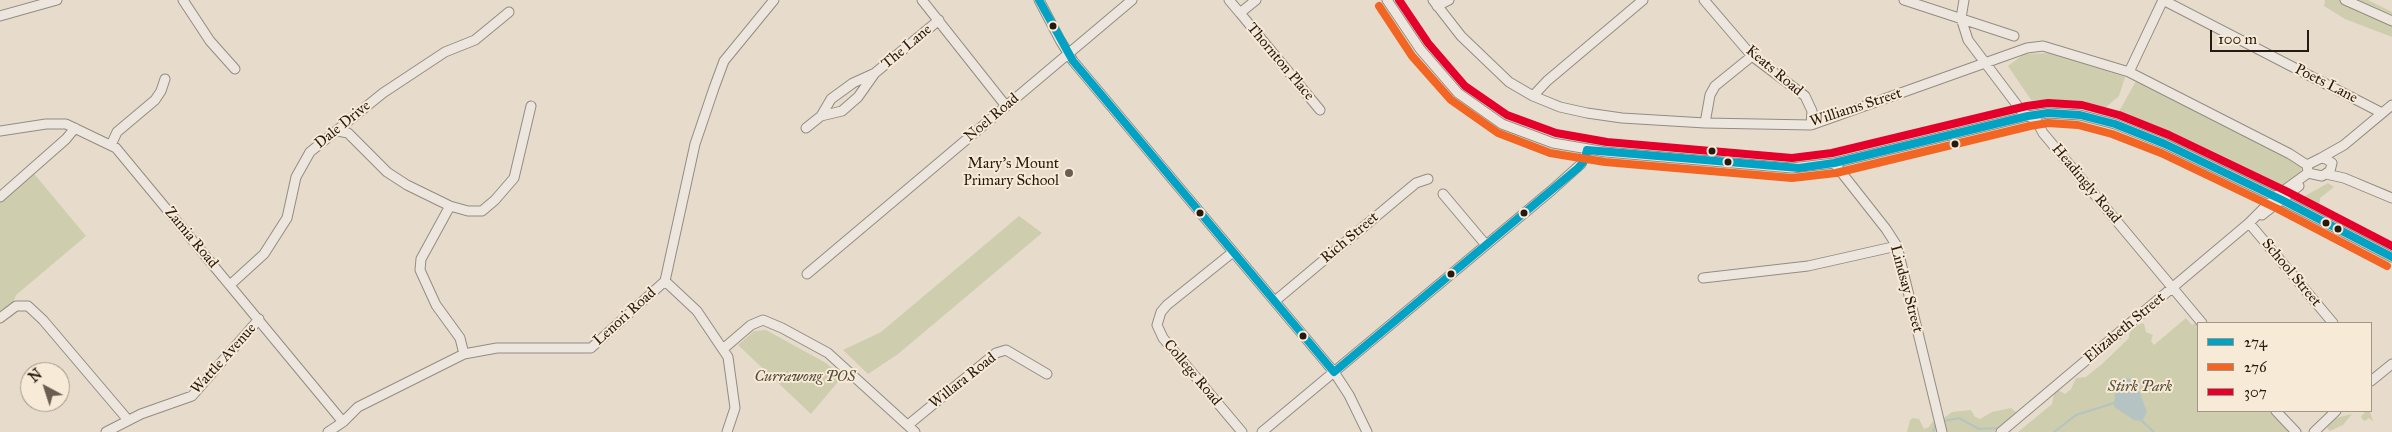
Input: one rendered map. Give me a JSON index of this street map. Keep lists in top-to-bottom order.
{
  "streets": {
    "street": [
      "The Lane",
      "Thornton Place",
      "Keats Road",
      "Poets Lane",
      "Williams Street",
      "Noel Road",
      "Dale Drive",
      "Headingly Road",
      "Zamia Road",
      "Rich Street",
      "School Street",
      "Lindsay Street",
      "Lenori Road",
      "Elizabeth Street",
      "Wattle Avenue",
      "College Road",
      "Willara Road"
    ]
  },
  "crossings": [
    ["Keats Road", "Williams Street"],
    ["Poets Lane", "Elizabeth Street"],
    ["Williams Street", "Headingly Road"],
    ["Williams Street", "Elizabeth Street"],
    ["Dale Drive", "Zamia Road"],
    ["Headingly Road", "Elizabeth Street"],
    ["Zamia Road", "Lenori Road"],
    ["Zamia Road", "Wattle Avenue"],
    ["School Street", "Elizabeth Street"]
  ],
  "parks": ["Currawong POS", "Stirk Park"],
  "places": ["Mary’s Mount Primary School"],
  "lines": ["transit line 274", "transit line 307", "transit line 276"],
  "legend": ["274", "276", "307"],
  "scale_bar": "100 m",
  "north": "top left"
}
